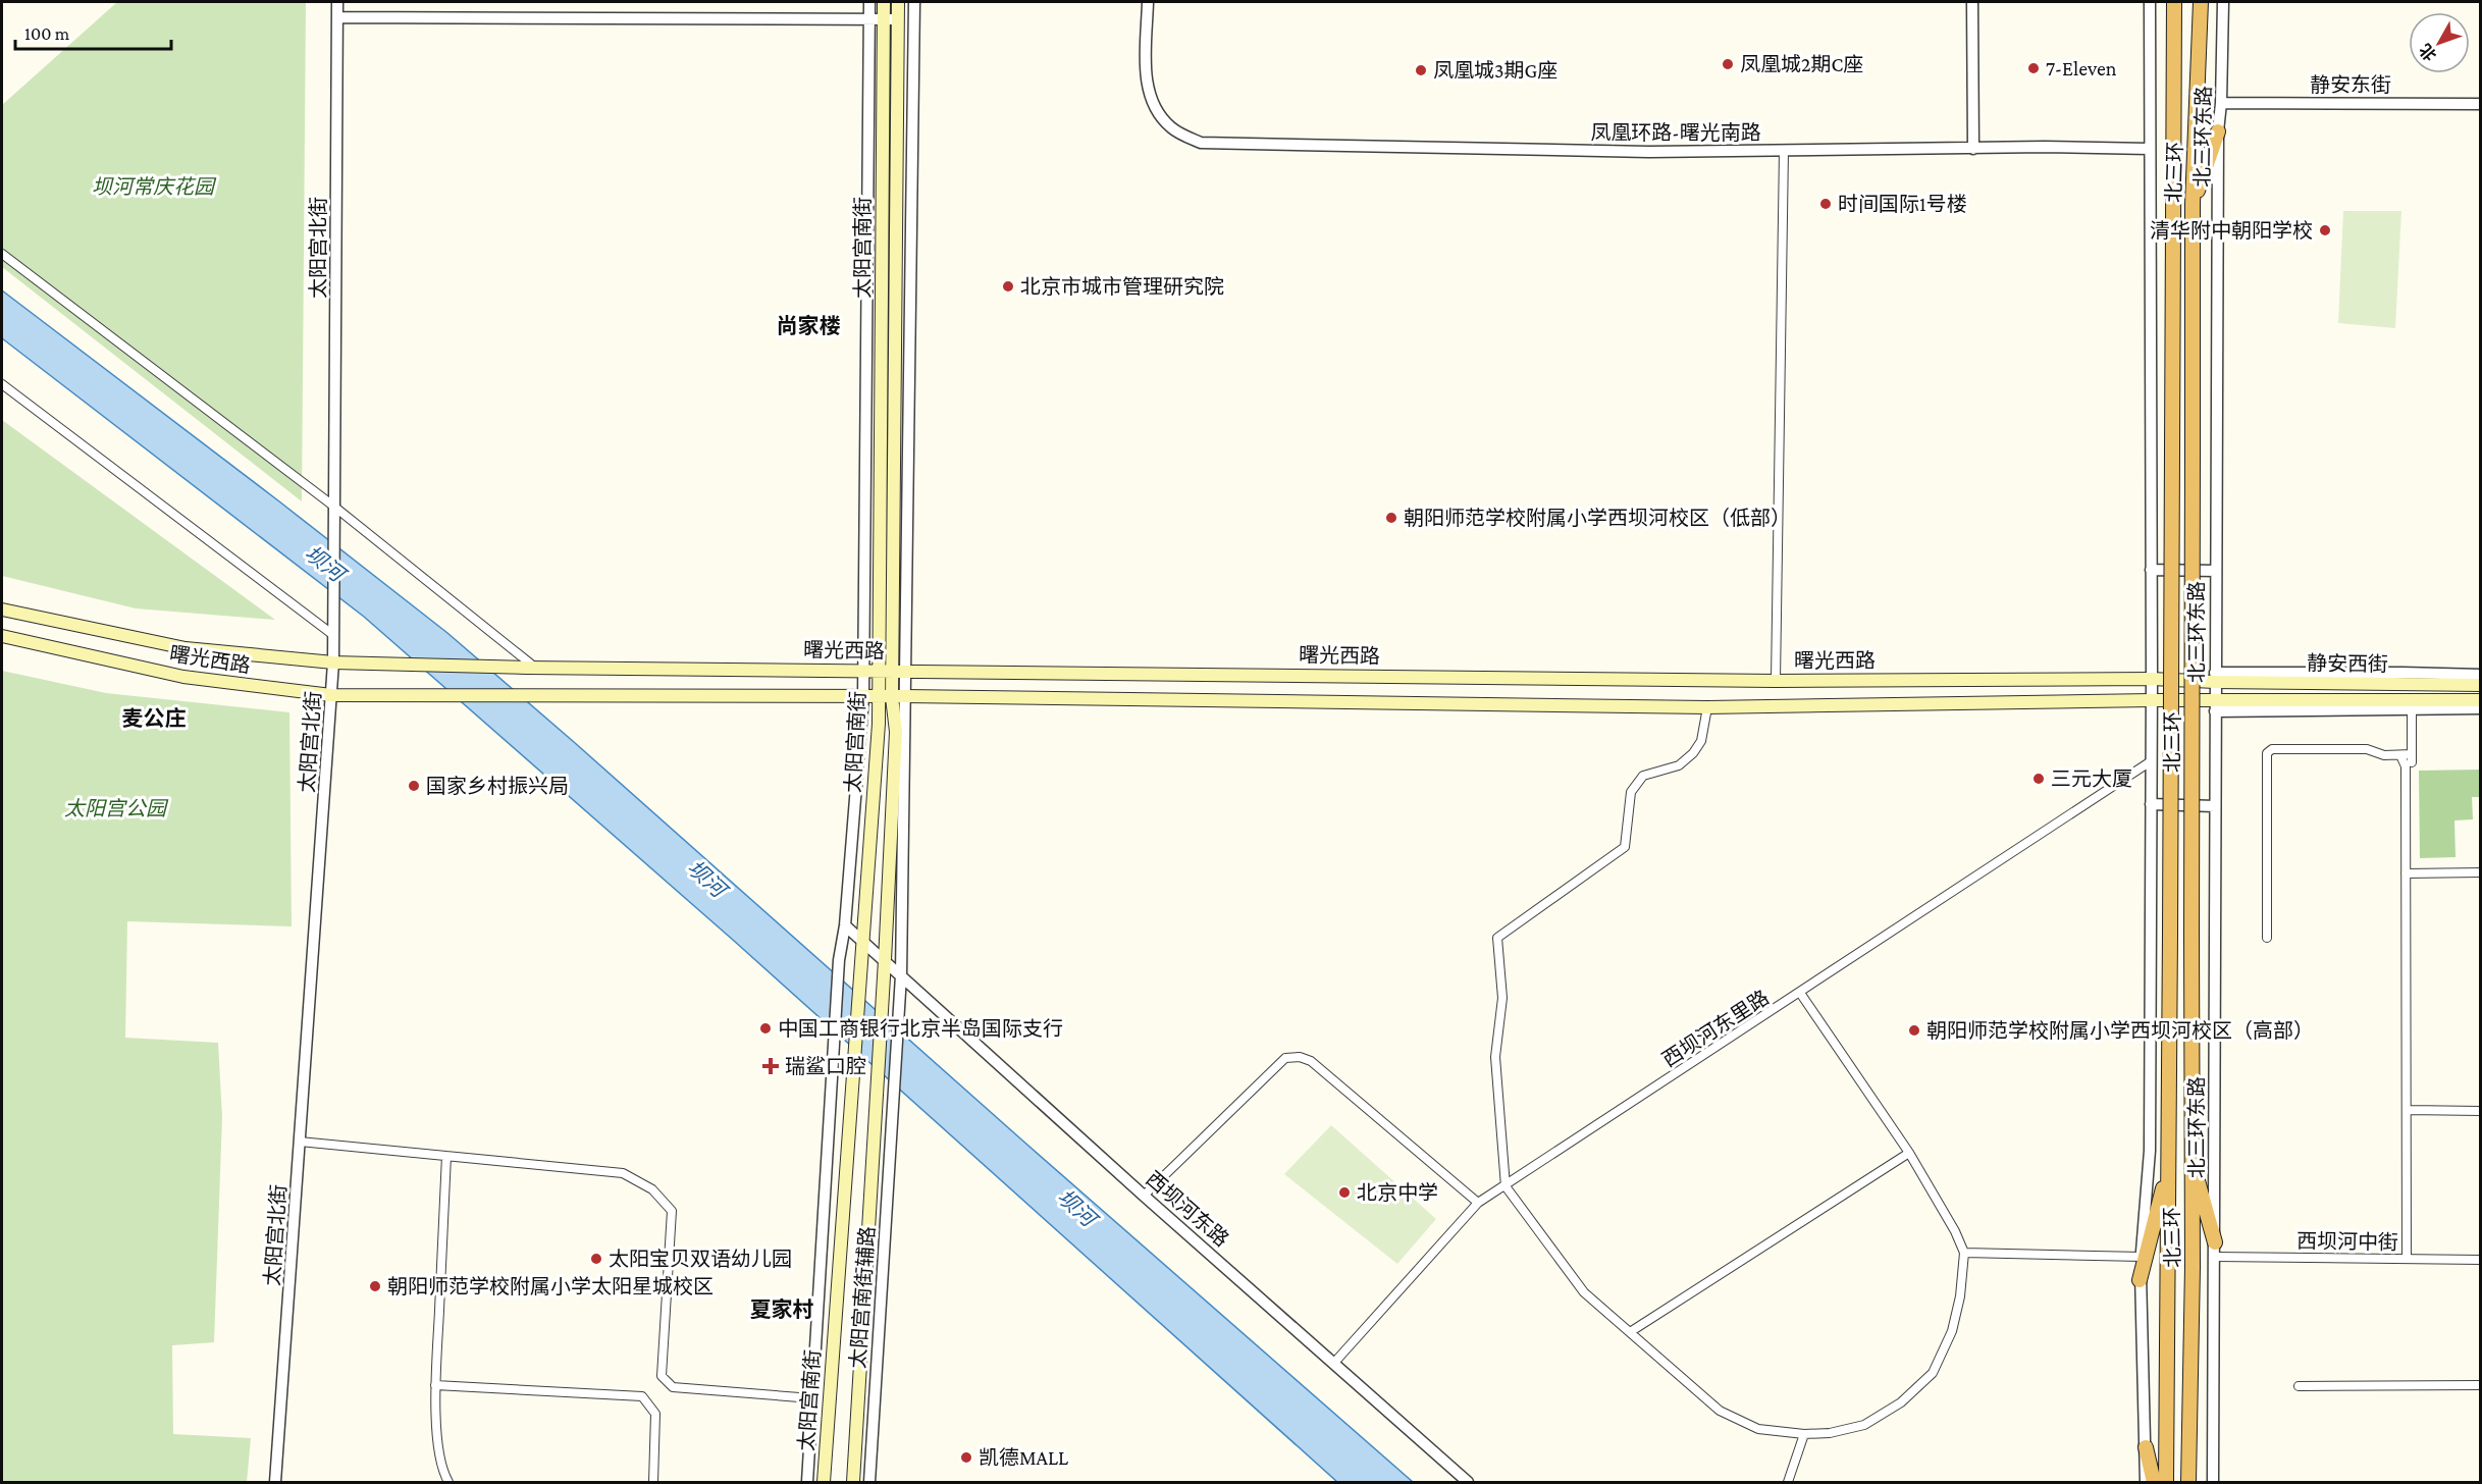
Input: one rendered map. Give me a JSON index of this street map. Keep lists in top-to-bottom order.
{
  "streets": {
    "highway": ["北三环"],
    "main road": ["太阳宫南街", "曙光西路", "静安西街"],
    "street": [
      "静安东街",
      "凤凰环路-曙光南路",
      "北三环东路",
      "太阳宫北街",
      "西坝河东里路",
      "西坝河东路",
      "西坝河中街",
      "太阳宫南街辅路"
    ]
  },
  "crossings": [
    ["静安东街", "北三环东路"],
    ["北三环东路", "静安西街"],
    ["北三环东路", "西坝河中街"],
    ["太阳宫北街", "曙光西路"],
    ["太阳宫南街", "曙光西路"],
    ["太阳宫南街", "西坝河东路"],
    ["太阳宫南街", "太阳宫南街辅路"],
    ["曙光西路", "静安西街"],
    ["西坝河东里路", "西坝河东路"]
  ],
  "districts": ["尚家楼", "麦公庄", "夏家村"],
  "water": ["坝河"],
  "parks": ["坝河常庆花园", "太阳宫公园"],
  "places": {
    "other": [
      "凤凰城2期C座",
      "7-Eleven",
      "凤凰城3期G座",
      "时间国际1号楼",
      "清华附中朝阳学校",
      "北京市城市管理研究院",
      "朝阳师范学校附属小学西坝河校区（低部）",
      "三元大厦",
      "国家乡村振兴局",
      "中国工商银行北京半岛国际支行",
      "朝阳师范学校附属小学西坝河校区（高部）",
      "北京中学",
      "太阳宝贝双语幼儿园",
      "朝阳师范学校附属小学太阳星城校区",
      "凯德MALL"
    ],
    "health": ["瑞鲨口腔"]
  },
  "scale_bar": "100 m",
  "north": "bottom left"
}
